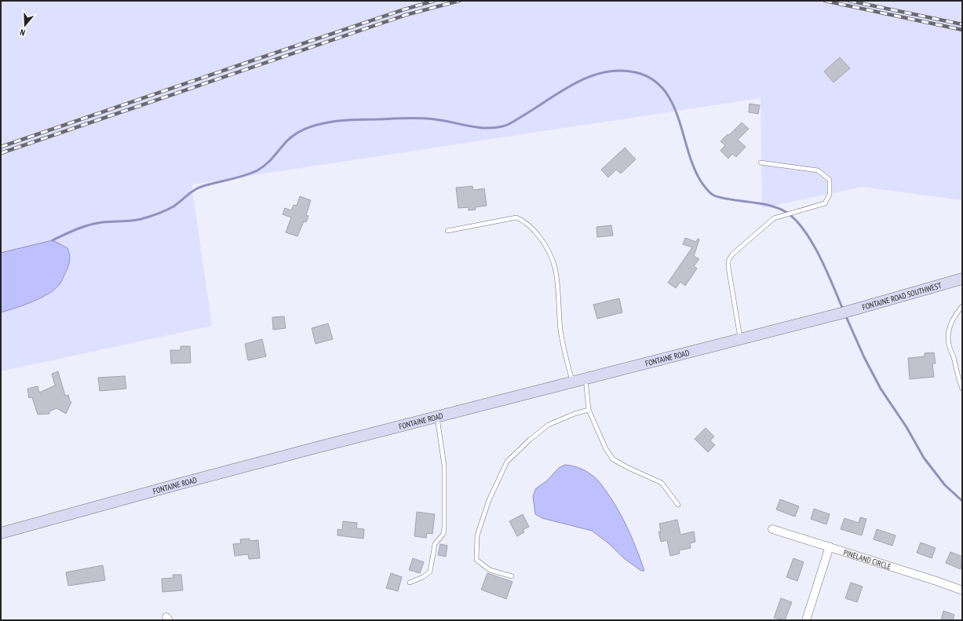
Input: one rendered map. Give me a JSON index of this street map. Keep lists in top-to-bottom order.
{
  "streets": {
    "main road": ["FONTAINE ROAD SOUTHWEST", "FONTAINE ROAD"],
    "street": ["PINELAND CIRCLE"]
  },
  "crossings": [
    ["FONTAINE ROAD SOUTHWEST", "FONTAINE ROAD"]
  ],
  "north": "bottom"
}
